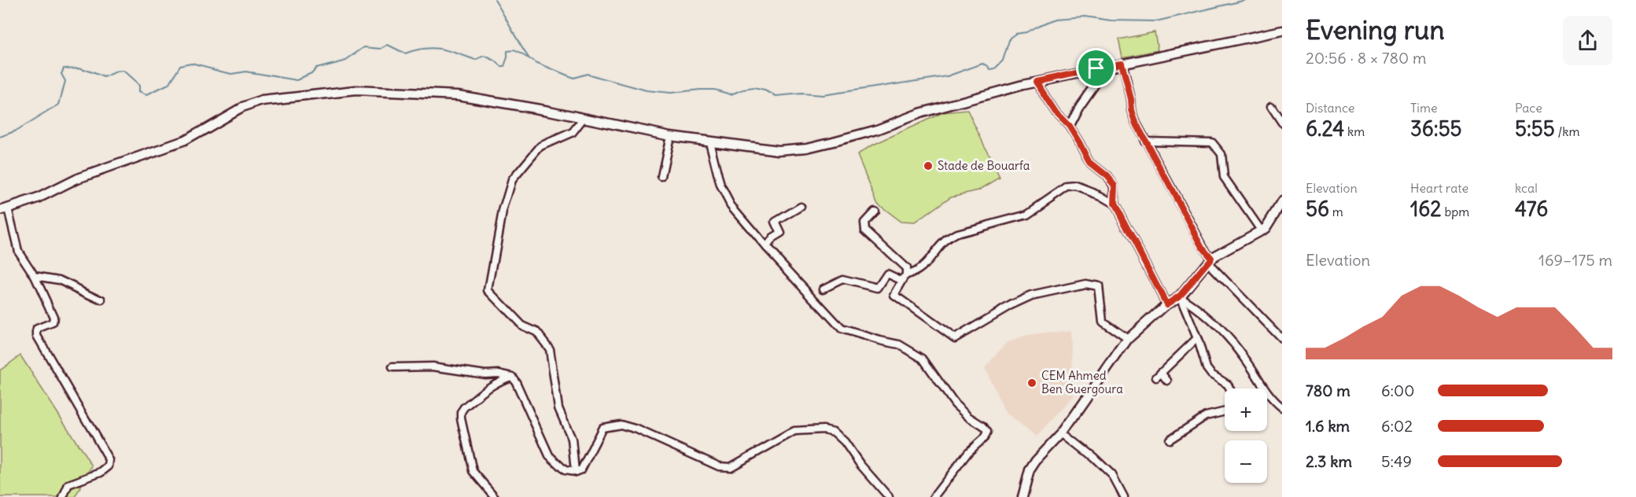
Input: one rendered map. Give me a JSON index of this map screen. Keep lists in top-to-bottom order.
{
  "places": ["Stade de Bouarfa", "CEM Ahmed Ben Guergoura"],
  "page": {
    "heading": ["Evening run", "20:56 · 8 × 780 m"],
    "stats": [
      ["Distance", "6.24 km"],
      ["Time", "36:55"],
      ["Pace", "5:55 /km"],
      ["Elevation", "56 m"],
      ["Heart rate", "162 bpm"],
      ["kcal", "476"]
    ],
    "chart": ["Elevation", "169–175 m"],
    "list": [
      {
        "name": "780 m",
        "note": "6:00"
      },
      {
        "name": "1.6 km",
        "note": "6:02"
      },
      {
        "name": "2.3 km",
        "note": "5:49"
      }
    ],
    "map_buttons": ["+", "−"]
  }
}
